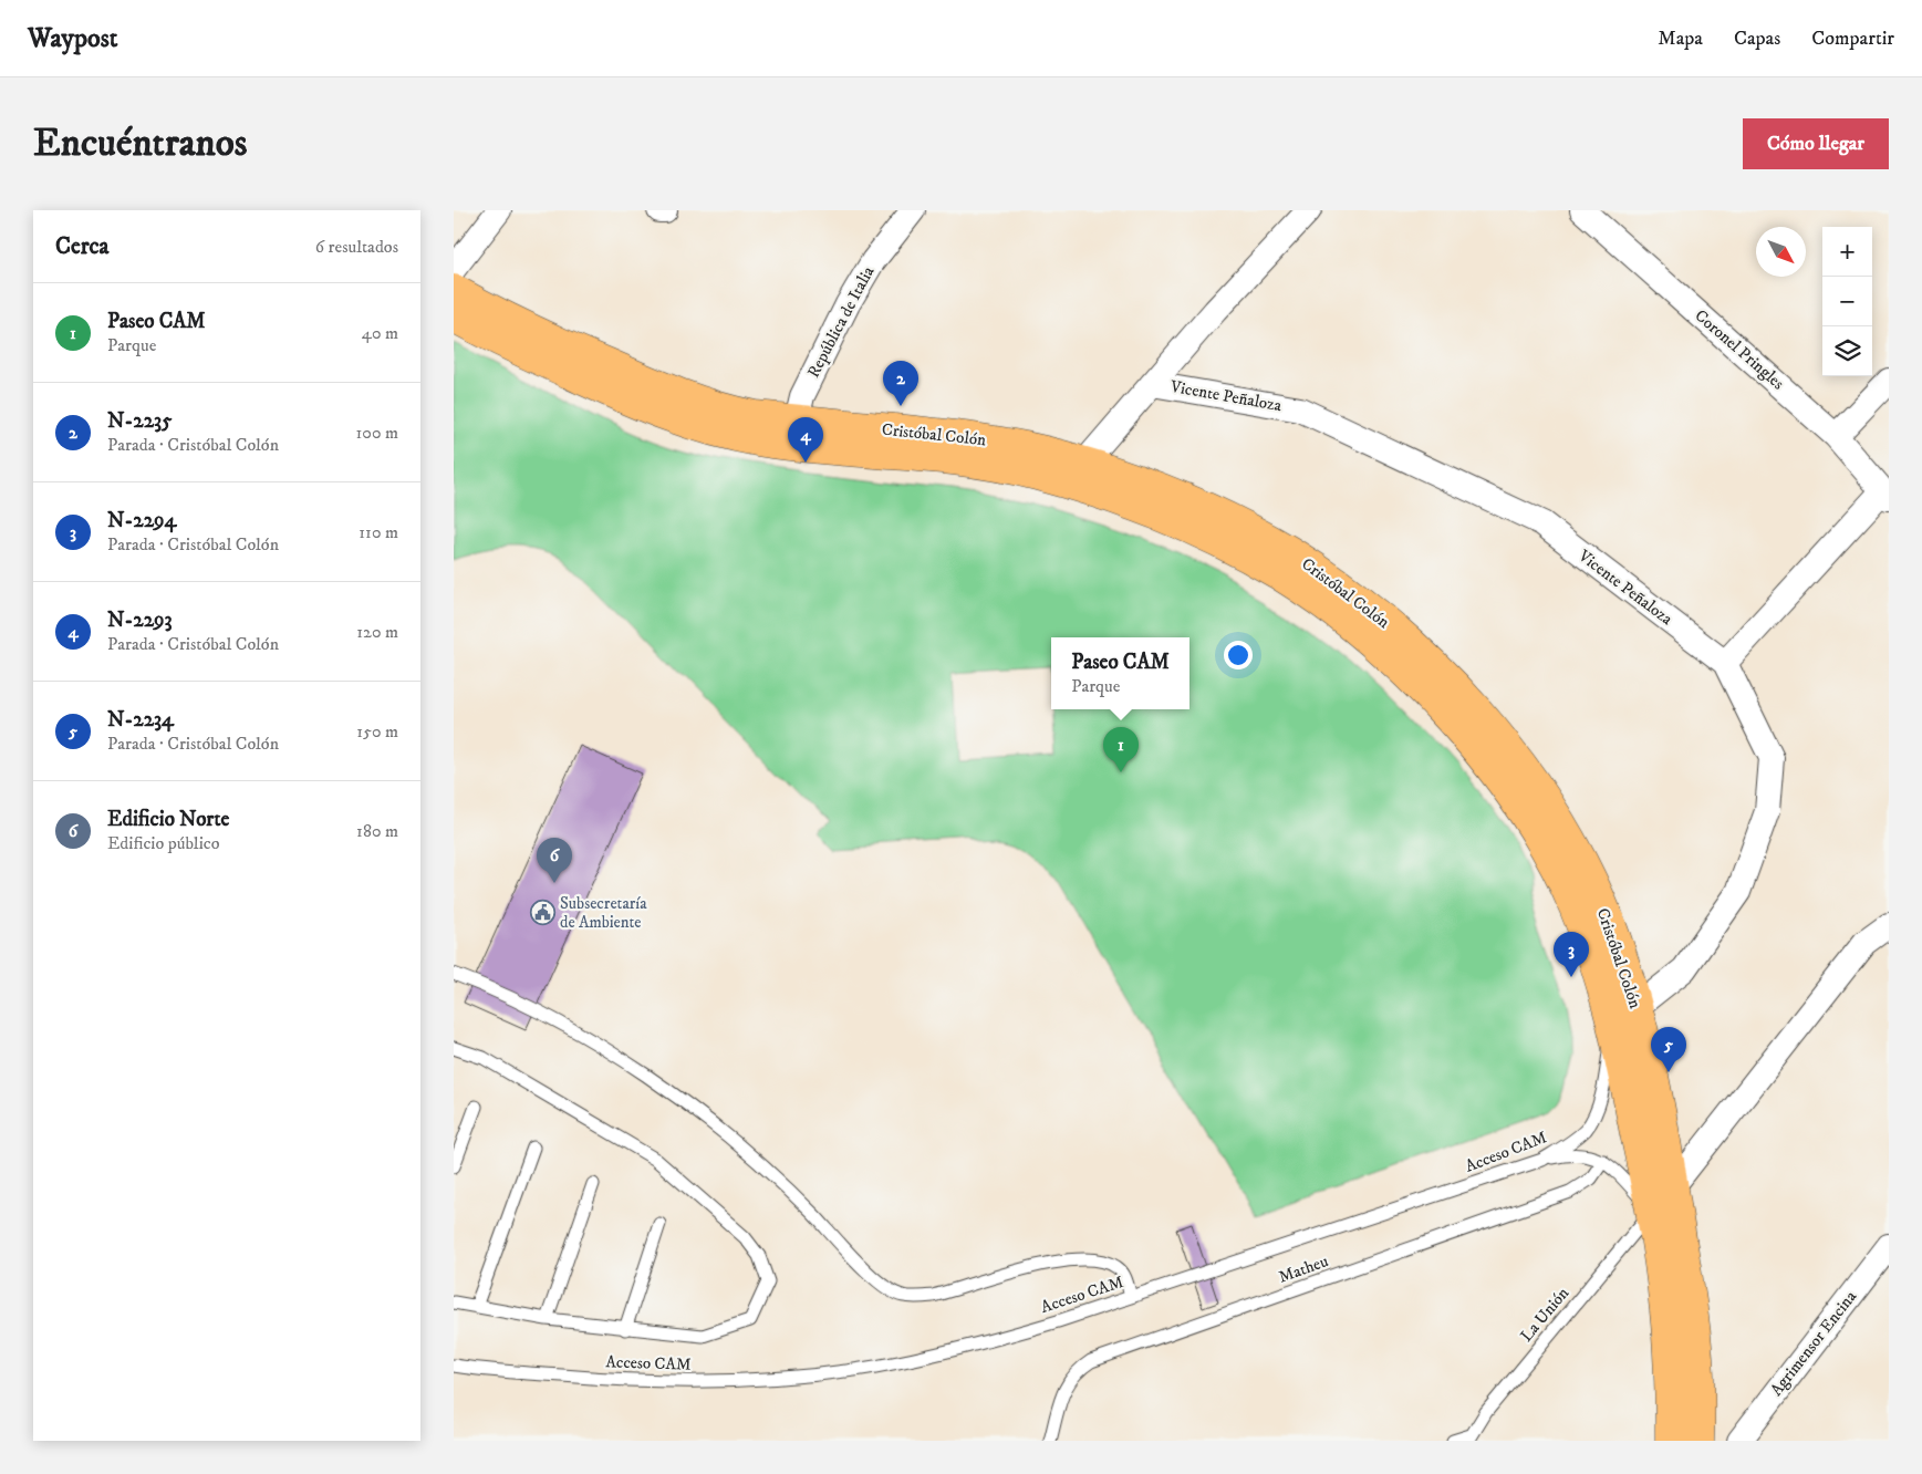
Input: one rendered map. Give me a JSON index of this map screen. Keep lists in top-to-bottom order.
{
  "streets": {
    "main road": ["Cristóbal Colón"],
    "street": [
      "República de Italia",
      "Coronel Pringles",
      "Vicente Peñaloza",
      "Agrimensor Encina"
    ],
    "lane": ["Acceso CAM", "Matheu", "La Unión"]
  },
  "crossings": [
    ["República de Italia", "Cristóbal Colón"],
    ["Vicente Peñaloza", "Cristóbal Colón"],
    ["Vicente Peñaloza", "Acceso CAM"],
    ["Cristóbal Colón", "Acceso CAM"],
    ["Cristóbal Colón", "La Unión"],
    ["Acceso CAM", "Matheu"],
    ["Acceso CAM", "La Unión"]
  ],
  "places": {
    "public building": ["Subsecretaría de Ambiente"]
  },
  "north": "bottom right",
  "page": {
    "header": "Waypost",
    "nav": ["Mapa", "Capas", "Compartir"],
    "buttons": "Cómo llegar",
    "title": "Encuéntranos",
    "heading": ["Cerca", "6 resultados"],
    "map_buttons": ["+", "−"],
    "list": [
      {
        "mark": "1",
        "name": "Paseo CAM",
        "note": "Parque",
        "value": "40 m"
      },
      {
        "mark": "2",
        "name": "N-2235",
        "note": "Parada · Cristóbal Colón",
        "value": "100 m"
      },
      {
        "mark": "3",
        "name": "N-2294",
        "note": "Parada · Cristóbal Colón",
        "value": "110 m"
      },
      {
        "mark": "4",
        "name": "N-2293",
        "note": "Parada · Cristóbal Colón",
        "value": "120 m"
      },
      {
        "mark": "5",
        "name": "N-2234",
        "note": "Parada · Cristóbal Colón",
        "value": "150 m"
      },
      {
        "mark": "6",
        "name": "Edificio Norte",
        "note": "Edificio público",
        "value": "180 m"
      }
    ],
    "pins": [
      "2",
      "4",
      "1",
      "6",
      "3",
      "5"
    ],
    "popup": ["Paseo CAM", "Parque"]
  }
}
